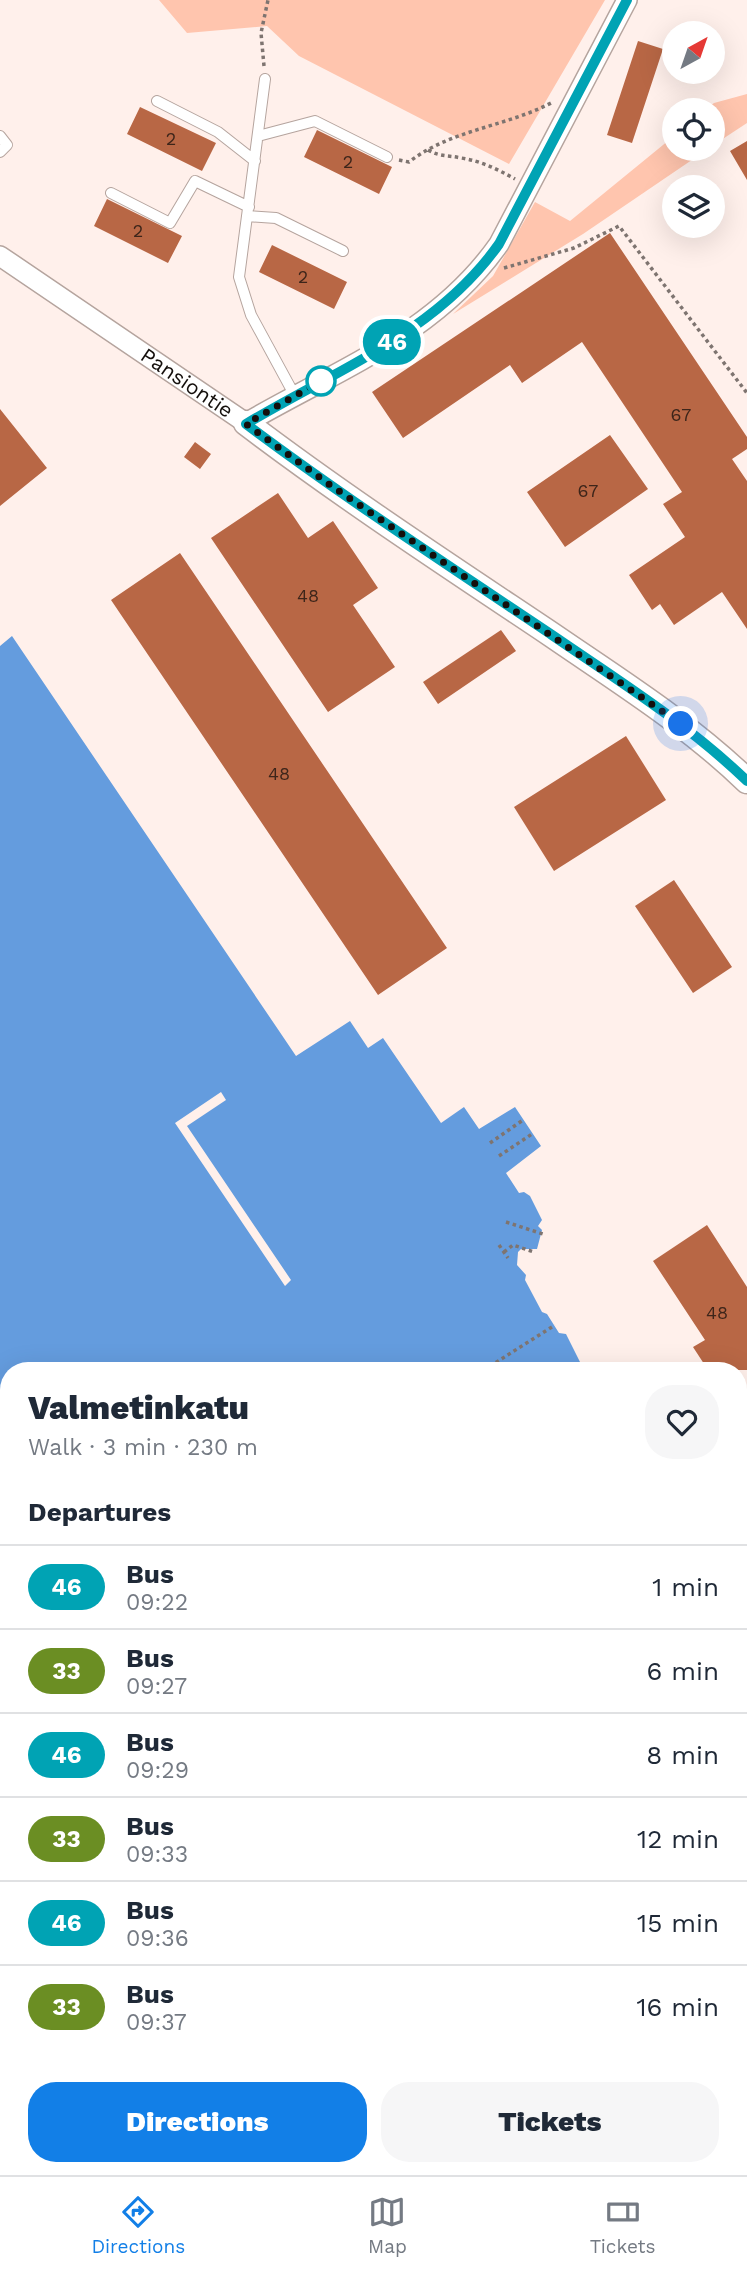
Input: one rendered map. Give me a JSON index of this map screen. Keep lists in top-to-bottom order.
{
  "streets": {
    "street": ["Pansiontie"]
  },
  "lines": ["bus line 46"],
  "house_numbers": [
    "2",
    "2",
    "2",
    "2",
    "67",
    "67",
    "48",
    "48",
    "48"
  ],
  "north": "top right",
  "page": {
    "on_map": "46",
    "heading": [
      ["Valmetinkatu", "Walk · 3 min · 230 m"],
      "Departures"
    ],
    "list": [
      {
        "mark": "46",
        "name": "Bus",
        "note": "09:22",
        "value": "1 min"
      },
      {
        "mark": "33",
        "name": "Bus",
        "note": "09:27",
        "value": "6 min"
      },
      {
        "mark": "46",
        "name": "Bus",
        "note": "09:29",
        "value": "8 min"
      },
      {
        "mark": "33",
        "name": "Bus",
        "note": "09:33",
        "value": "12 min"
      },
      {
        "mark": "46",
        "name": "Bus",
        "note": "09:36",
        "value": "15 min"
      },
      {
        "mark": "33",
        "name": "Bus",
        "note": "09:37",
        "value": "16 min"
      }
    ],
    "buttons": ["Directions", "Tickets"],
    "tabs": ["Directions", "Map", "Tickets"]
  }
}
